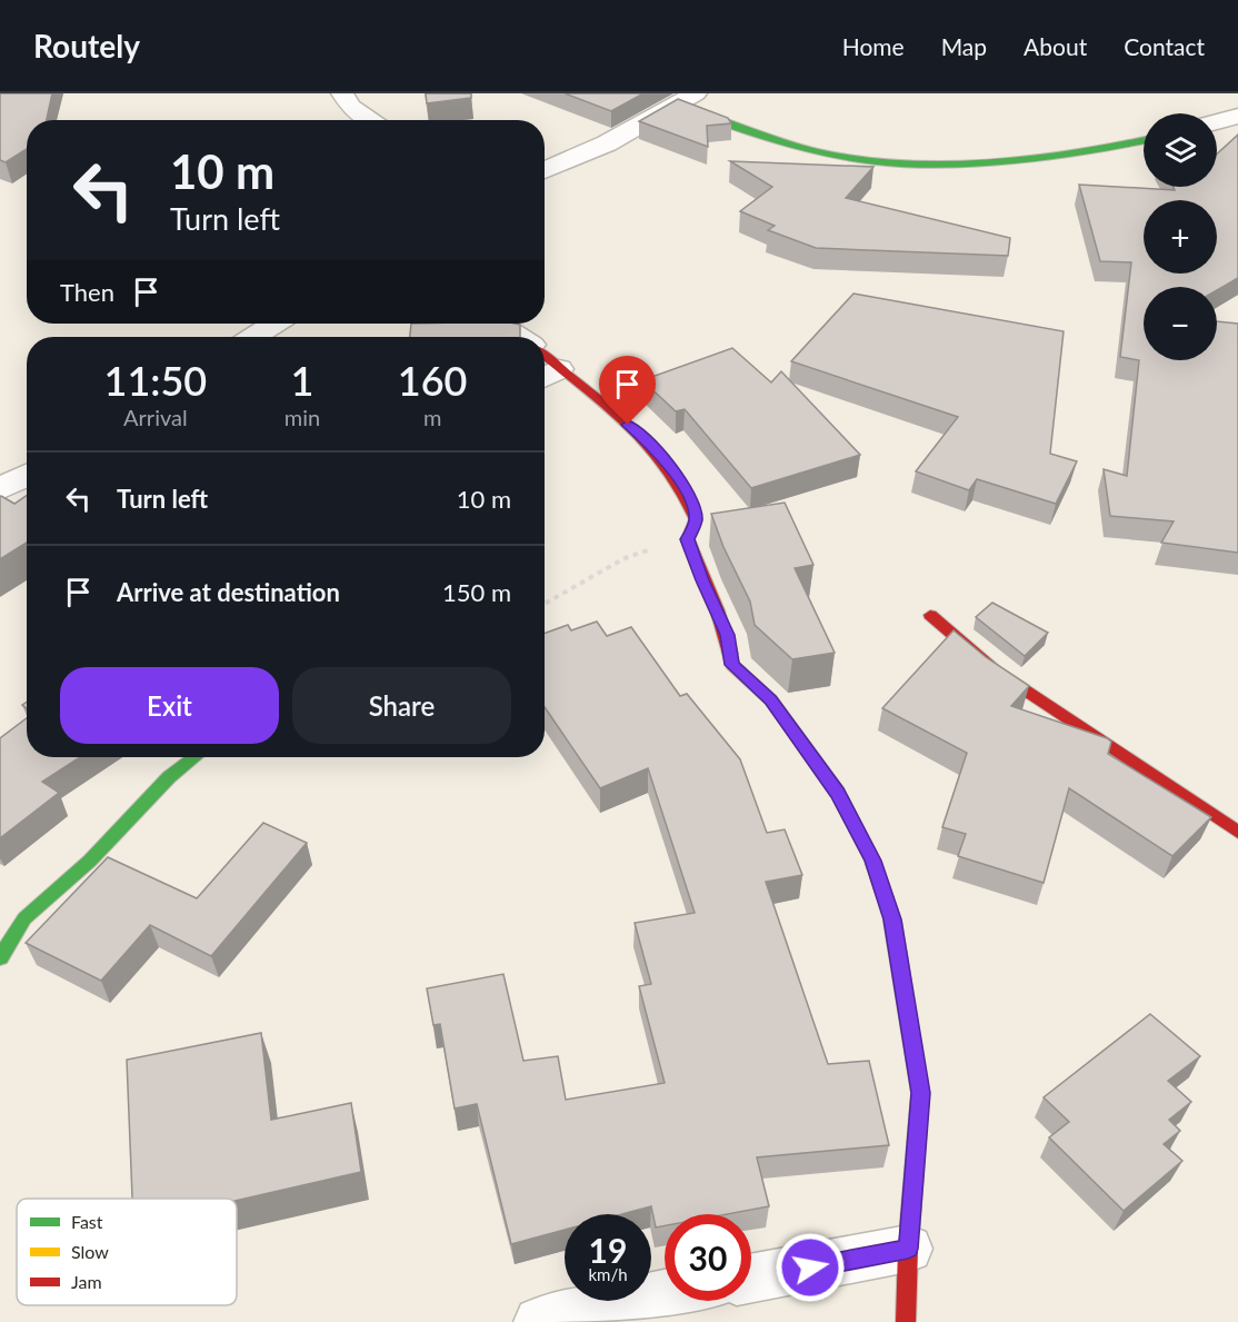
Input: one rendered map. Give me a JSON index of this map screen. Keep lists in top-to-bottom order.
{
  "legend": ["Fast", "Slow", "Jam"],
  "page": {
    "header": "Routely",
    "nav": [
      "Home",
      "Map",
      "About",
      "Contact"
    ],
    "map_buttons": ["+", "−"],
    "turn": ["10 m", "Turn left"],
    "then": "Then",
    "eta": [
      "11:50",
      "Arrival",
      "1",
      "min",
      "160",
      "m"
    ],
    "list": [
      {
        "name": "Turn left",
        "value": "10 m"
      },
      {
        "name": "Arrive at destination",
        "value": "150 m"
      }
    ],
    "buttons": ["Exit", "Share"],
    "speed": "19 km/h",
    "limit": "30"
  }
}
